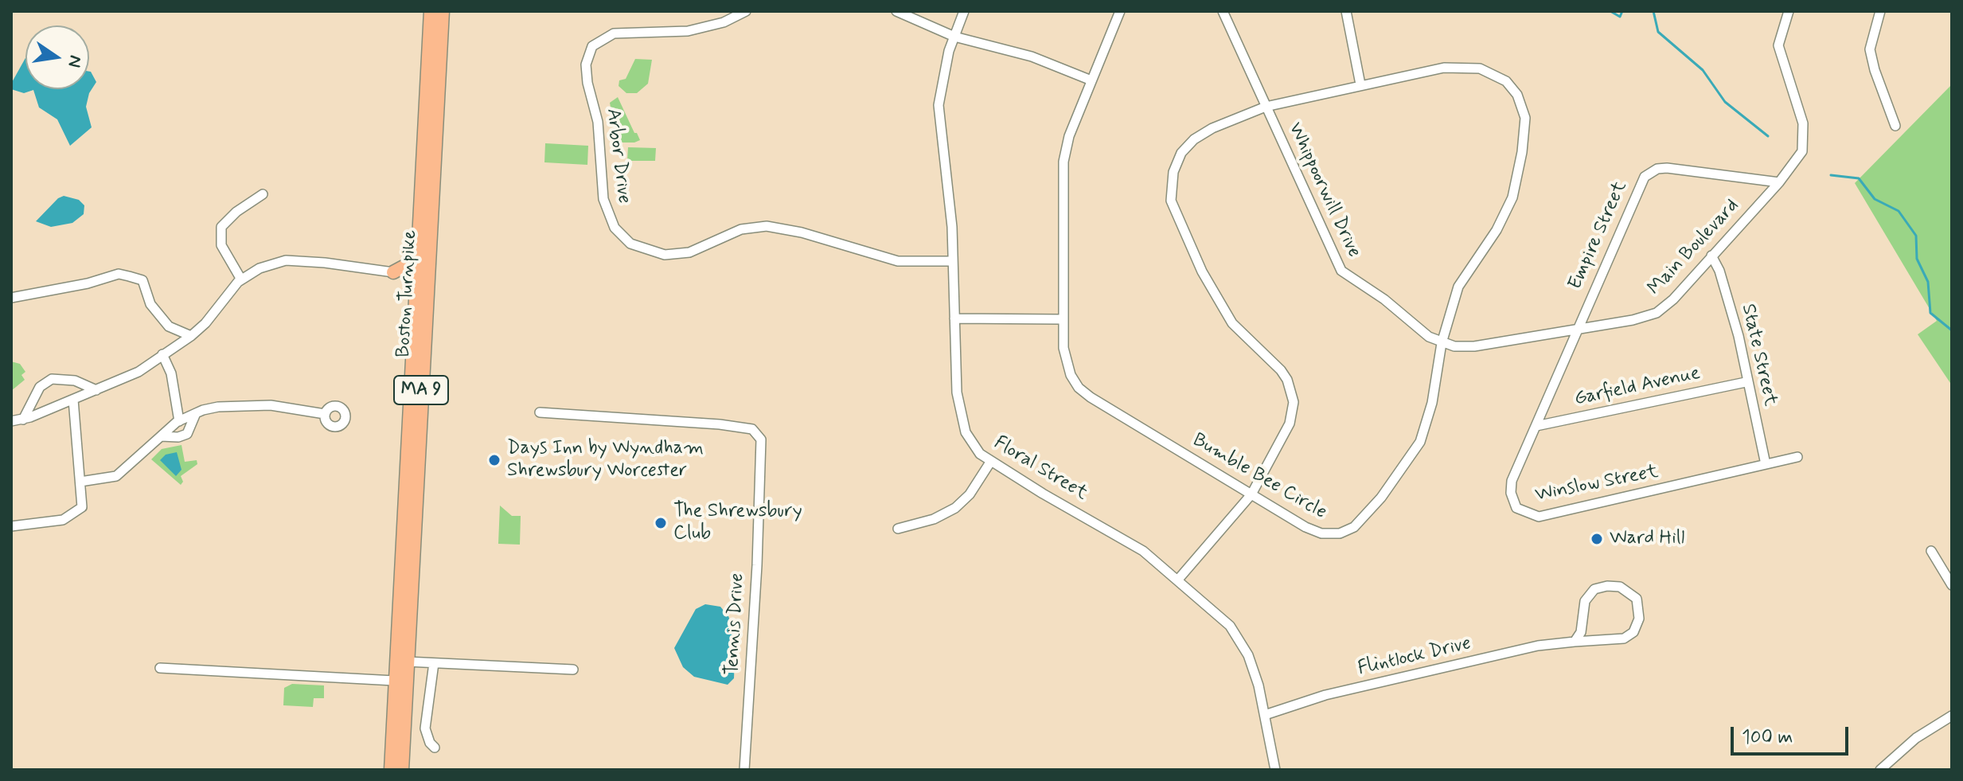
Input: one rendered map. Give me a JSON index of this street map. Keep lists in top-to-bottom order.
{
  "streets": {
    "highway": ["Boston Turnpike", "MA 9"],
    "street": [
      "Arbor Drive",
      "Whippoorwill Drive",
      "Empire Street",
      "Main Boulevard",
      "State Street",
      "Garfield Avenue",
      "Floral Street",
      "Bumble Bee Circle",
      "Winslow Street",
      "Tennis Drive",
      "Flintlock Drive"
    ]
  },
  "crossings": [
    ["Arbor Drive", "Floral Street"],
    ["Whippoorwill Drive", "Main Boulevard"],
    ["Whippoorwill Drive", "Bumble Bee Circle"],
    ["Empire Street", "Main Boulevard"],
    ["Empire Street", "Winslow Street"],
    ["Main Boulevard", "State Street"],
    ["Main Boulevard", "Bumble Bee Circle"],
    ["Main Boulevard", "Winslow Street"],
    ["State Street", "Garfield Avenue"],
    ["State Street", "Winslow Street"],
    ["Garfield Avenue", "Winslow Street"],
    ["Floral Street", "Bumble Bee Circle"],
    ["Floral Street", "Flintlock Drive"]
  ],
  "places": ["Days Inn by Wyndham Shrewsbury Worcester", "The Shrewsbury Club", "Ward Hill"],
  "scale_bar": "100 m",
  "north": "right"
}
